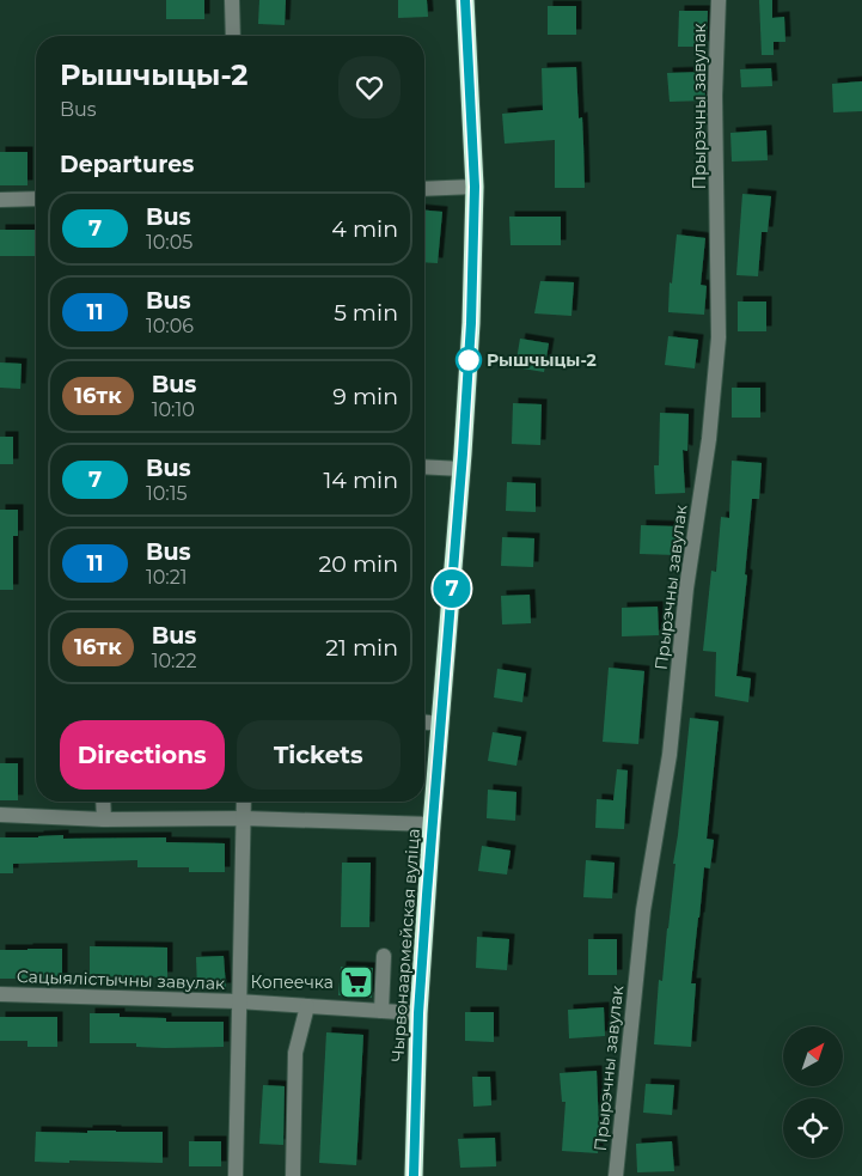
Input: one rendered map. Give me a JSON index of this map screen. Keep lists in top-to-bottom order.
{
  "streets": {
    "highway": ["Чырвонаармейская вуліца"],
    "street": ["Прырэчны завулак", "Сацыялістычны завулак"]
  },
  "crossings": [
    ["Чырвонаармейская вуліца", "Сацыялістычны завулак"]
  ],
  "places": {
    "other": ["Рышчыцы-2"],
    "supermarket": ["Копеечка"]
  },
  "lines": ["bus line 7"],
  "north": "top right",
  "page": {
    "on_map": "7",
    "heading": [
      ["Рышчыцы-2", "Bus"],
      "Departures"
    ],
    "list": [
      {
        "mark": "7",
        "name": "Bus",
        "note": "10:05",
        "value": "4 min"
      },
      {
        "mark": "11",
        "name": "Bus",
        "note": "10:06",
        "value": "5 min"
      },
      {
        "mark": "16тк",
        "name": "Bus",
        "note": "10:10",
        "value": "9 min"
      },
      {
        "mark": "7",
        "name": "Bus",
        "note": "10:15",
        "value": "14 min"
      },
      {
        "mark": "11",
        "name": "Bus",
        "note": "10:21",
        "value": "20 min"
      },
      {
        "mark": "16тк",
        "name": "Bus",
        "note": "10:22",
        "value": "21 min"
      }
    ],
    "buttons": ["Directions", "Tickets"]
  }
}
